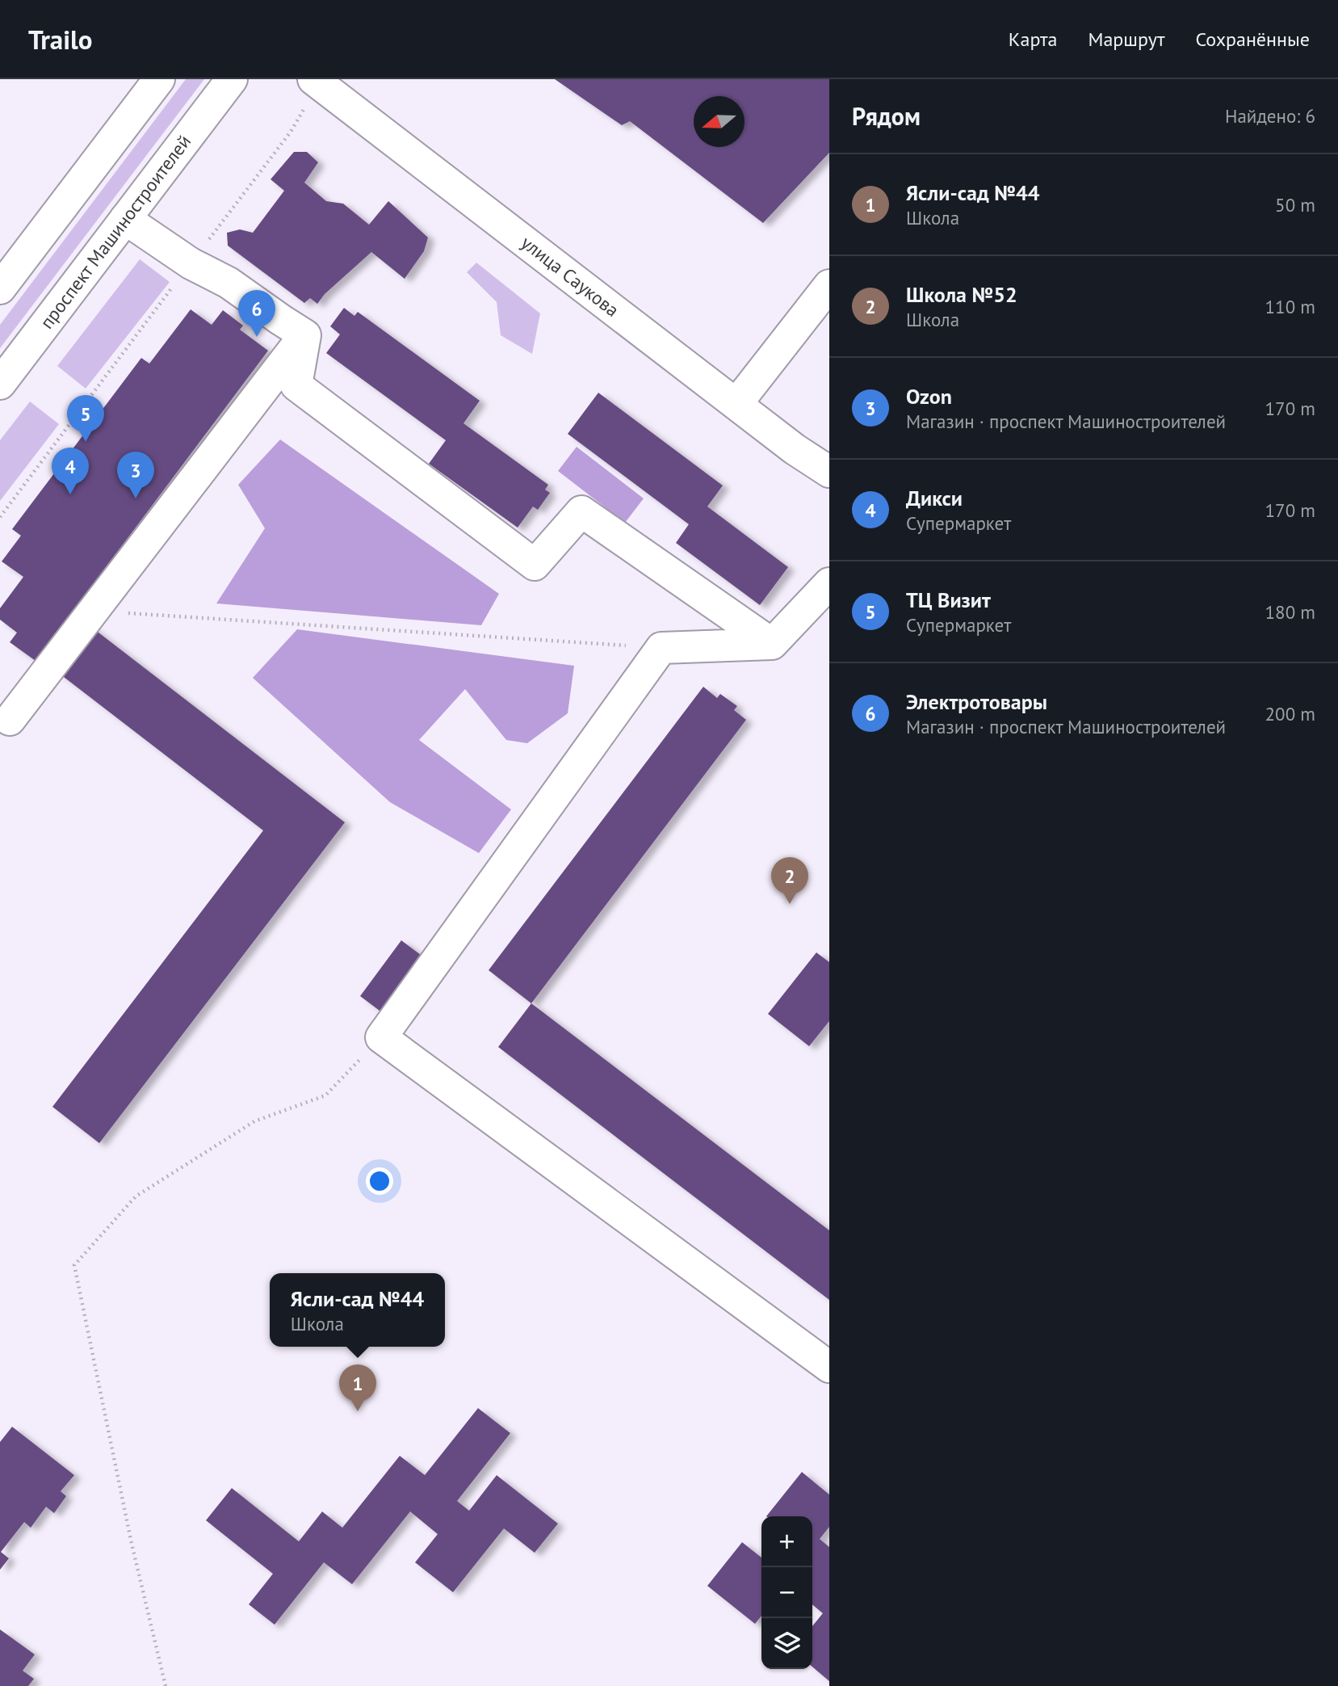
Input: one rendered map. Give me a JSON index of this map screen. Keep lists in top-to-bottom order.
{
  "streets": {
    "street": ["проспект Машиностроителей", "улица Саукова"]
  },
  "north": "left",
  "page": {
    "header": "Trailo",
    "nav": ["Карта", "Маршрут", "Сохранённые"],
    "heading": ["Рядом", "Найдено: 6"],
    "list": [
      {
        "mark": "1",
        "name": "Ясли-сад №44",
        "note": "Школа",
        "value": "50 m"
      },
      {
        "mark": "2",
        "name": "Школа №52",
        "note": "Школа",
        "value": "110 m"
      },
      {
        "mark": "3",
        "name": "Ozon",
        "note": "Магазин · проспект Машиностроителей",
        "value": "170 m"
      },
      {
        "mark": "4",
        "name": "Дикси",
        "note": "Супермаркет",
        "value": "170 m"
      },
      {
        "mark": "5",
        "name": "ТЦ Визит",
        "note": "Супермаркет",
        "value": "180 m"
      },
      {
        "mark": "6",
        "name": "Электротовары",
        "note": "Магазин · проспект Машиностроителей",
        "value": "200 m"
      }
    ],
    "pins": [
      "6",
      "5",
      "4",
      "3",
      "2",
      "1"
    ],
    "popup": ["Ясли-сад №44", "Школа"],
    "map_buttons": ["+", "−"]
  }
}
